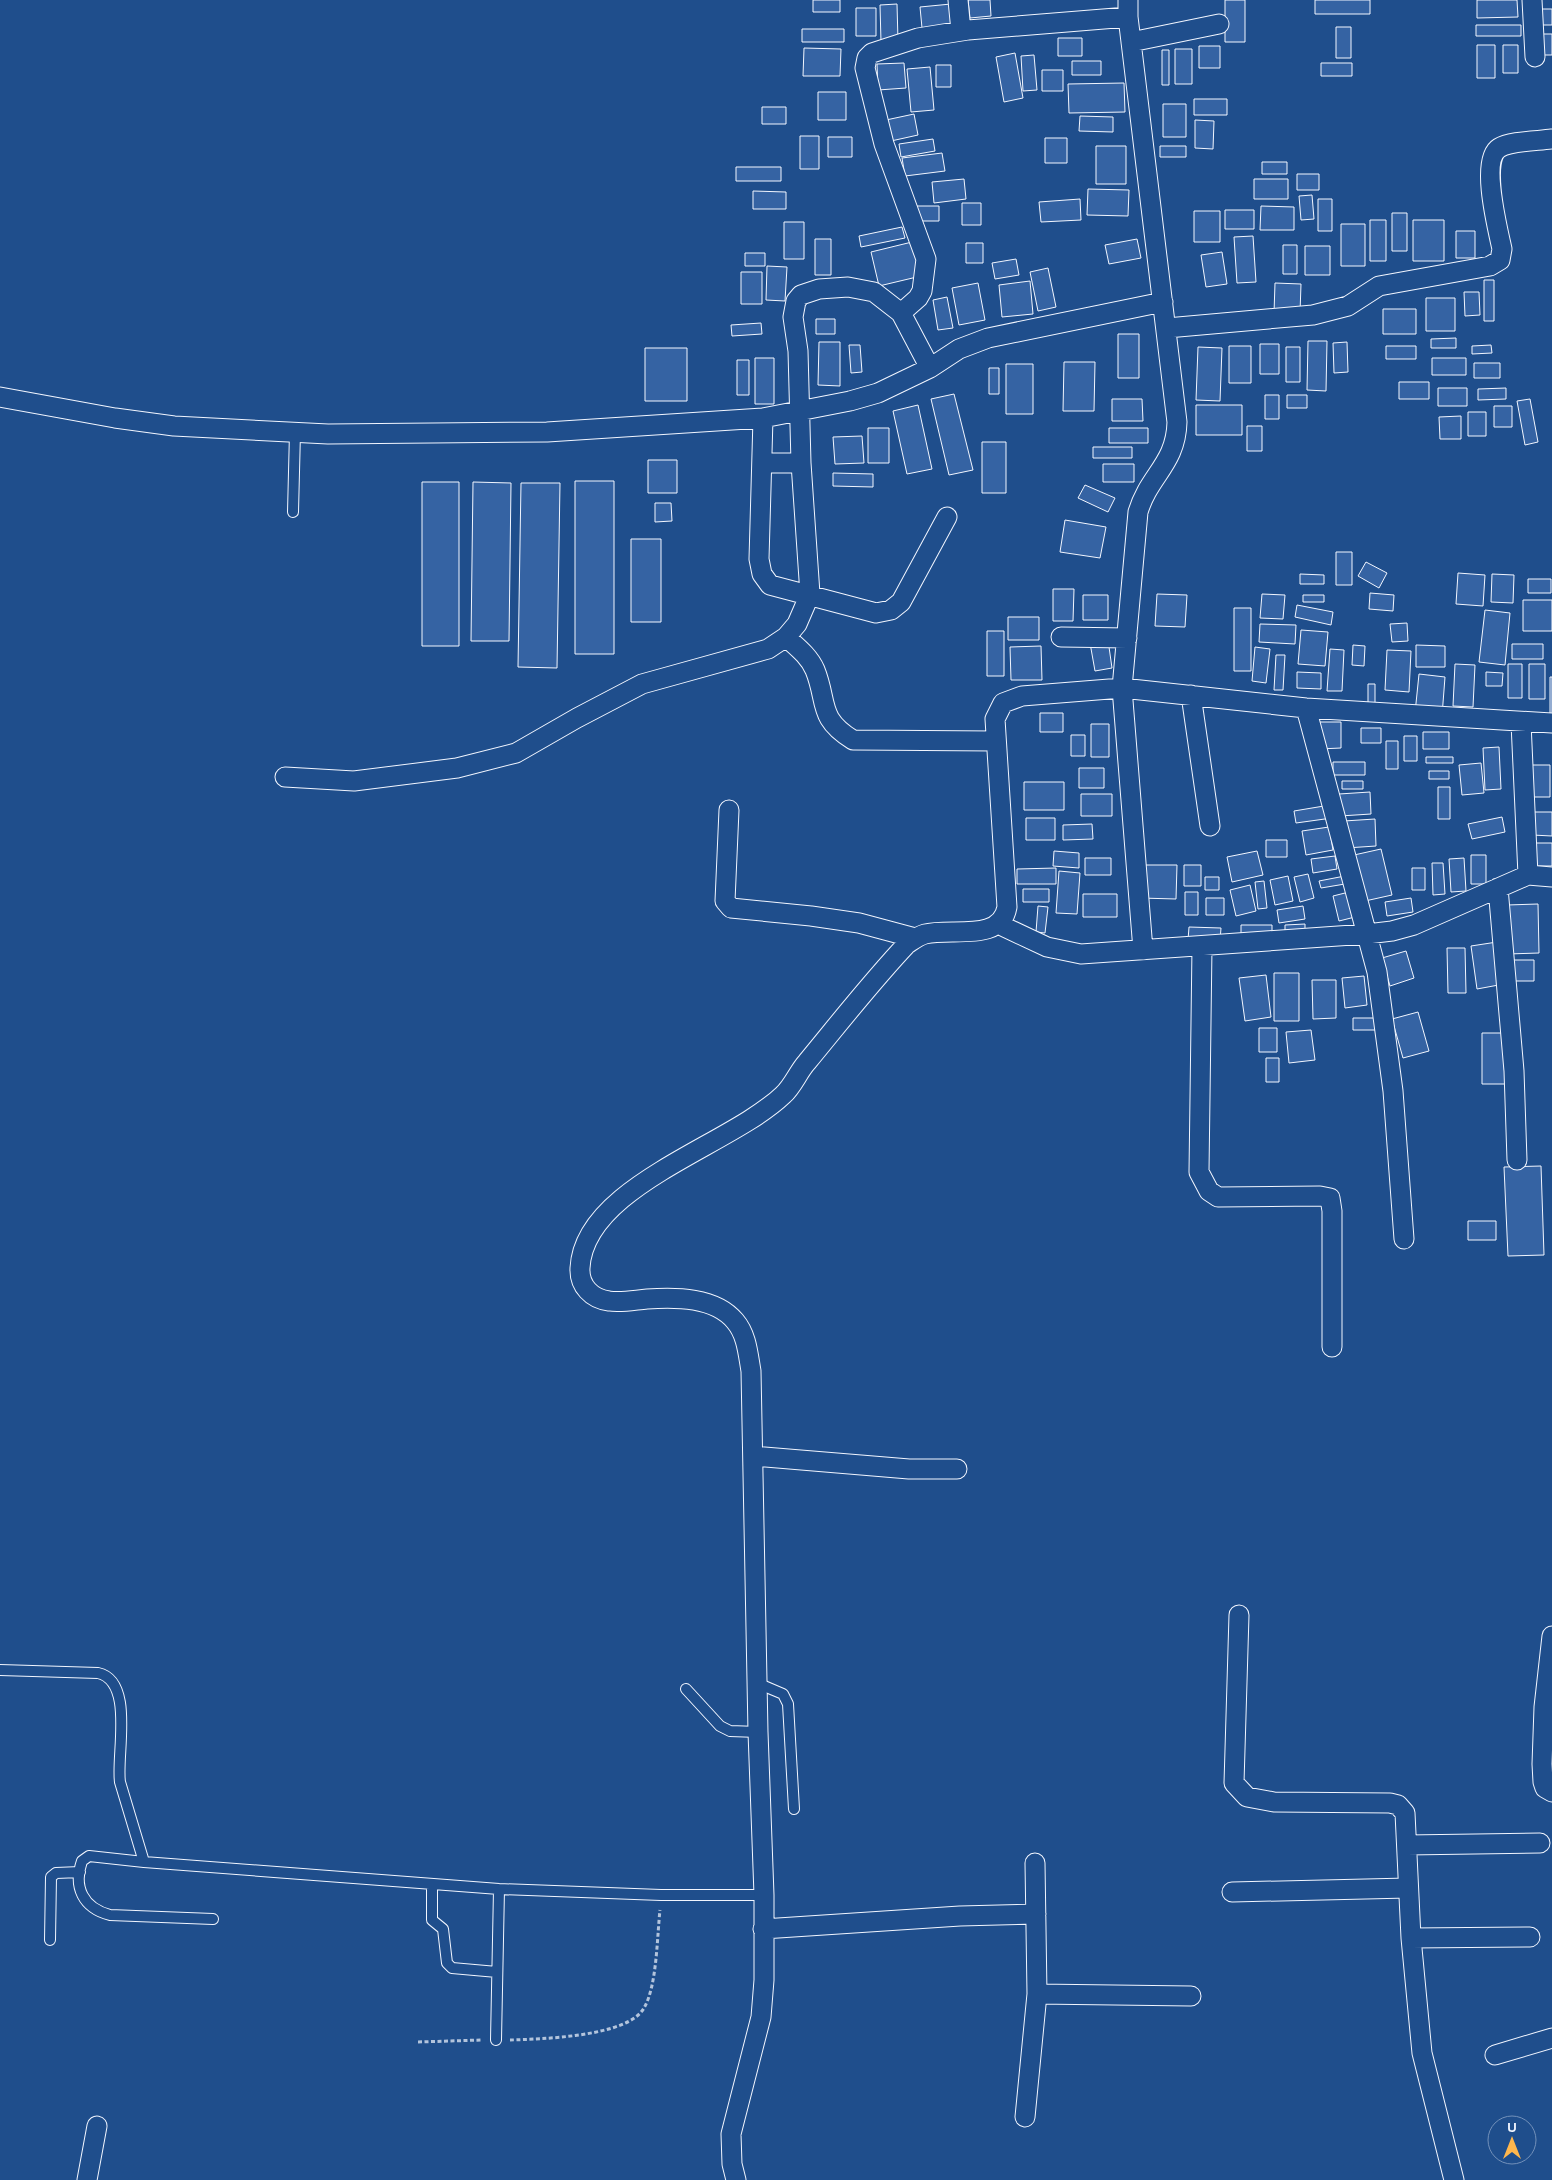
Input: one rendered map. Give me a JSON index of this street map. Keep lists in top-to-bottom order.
{
  "north": "top"
}
